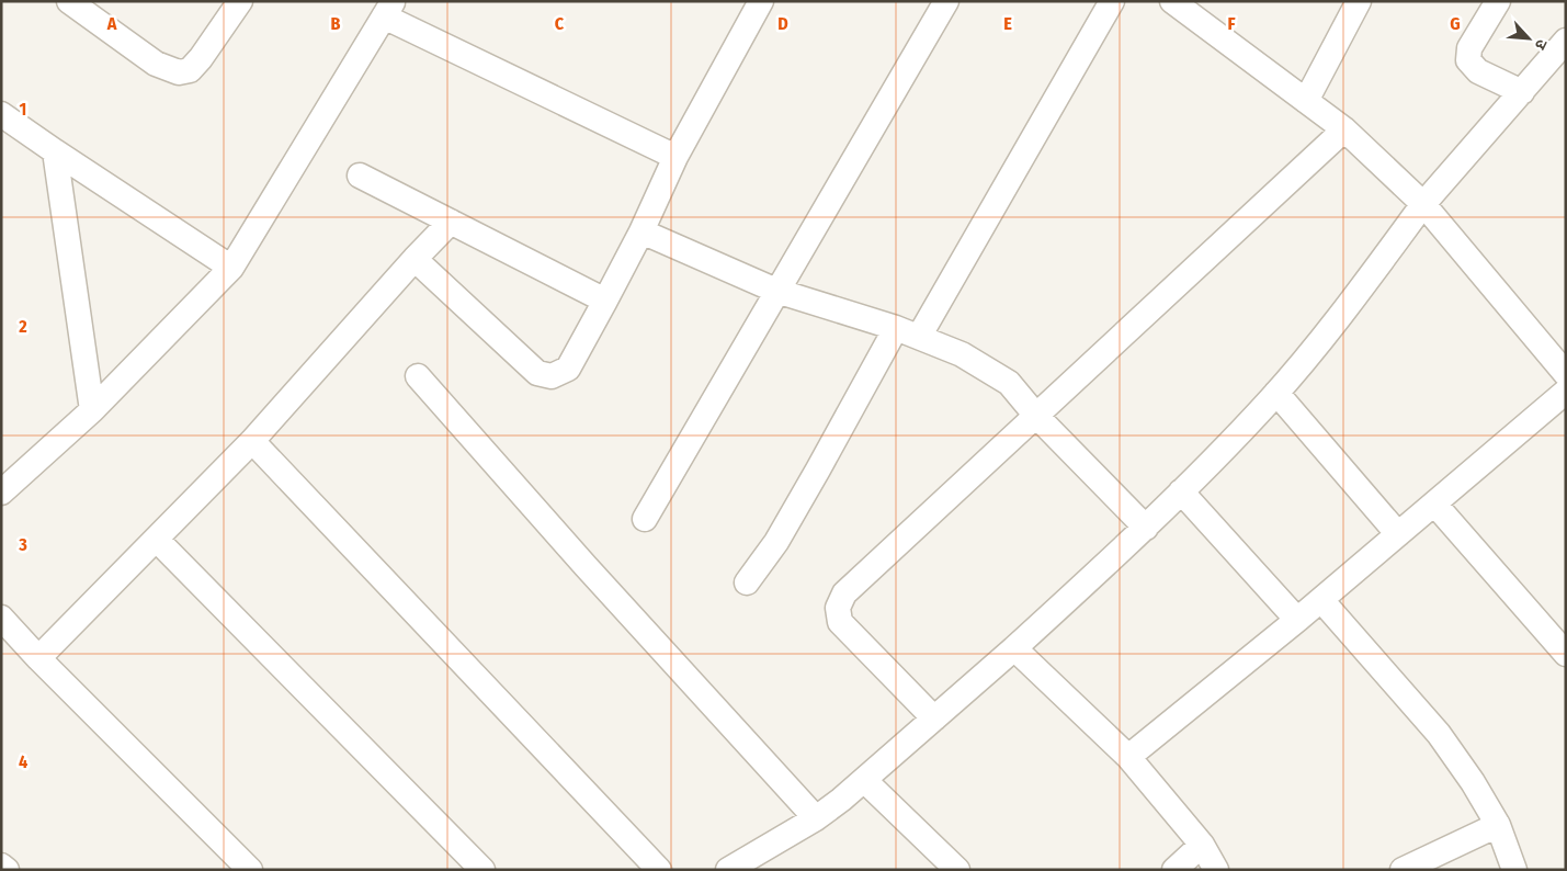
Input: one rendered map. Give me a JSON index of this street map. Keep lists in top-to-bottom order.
{
  "north": "bottom right",
  "grid": {
    "columns": [
      "A",
      "B",
      "C",
      "D",
      "E",
      "F",
      "G"
    ],
    "rows": [
      "1",
      "2",
      "3",
      "4"
    ]
  }
}
